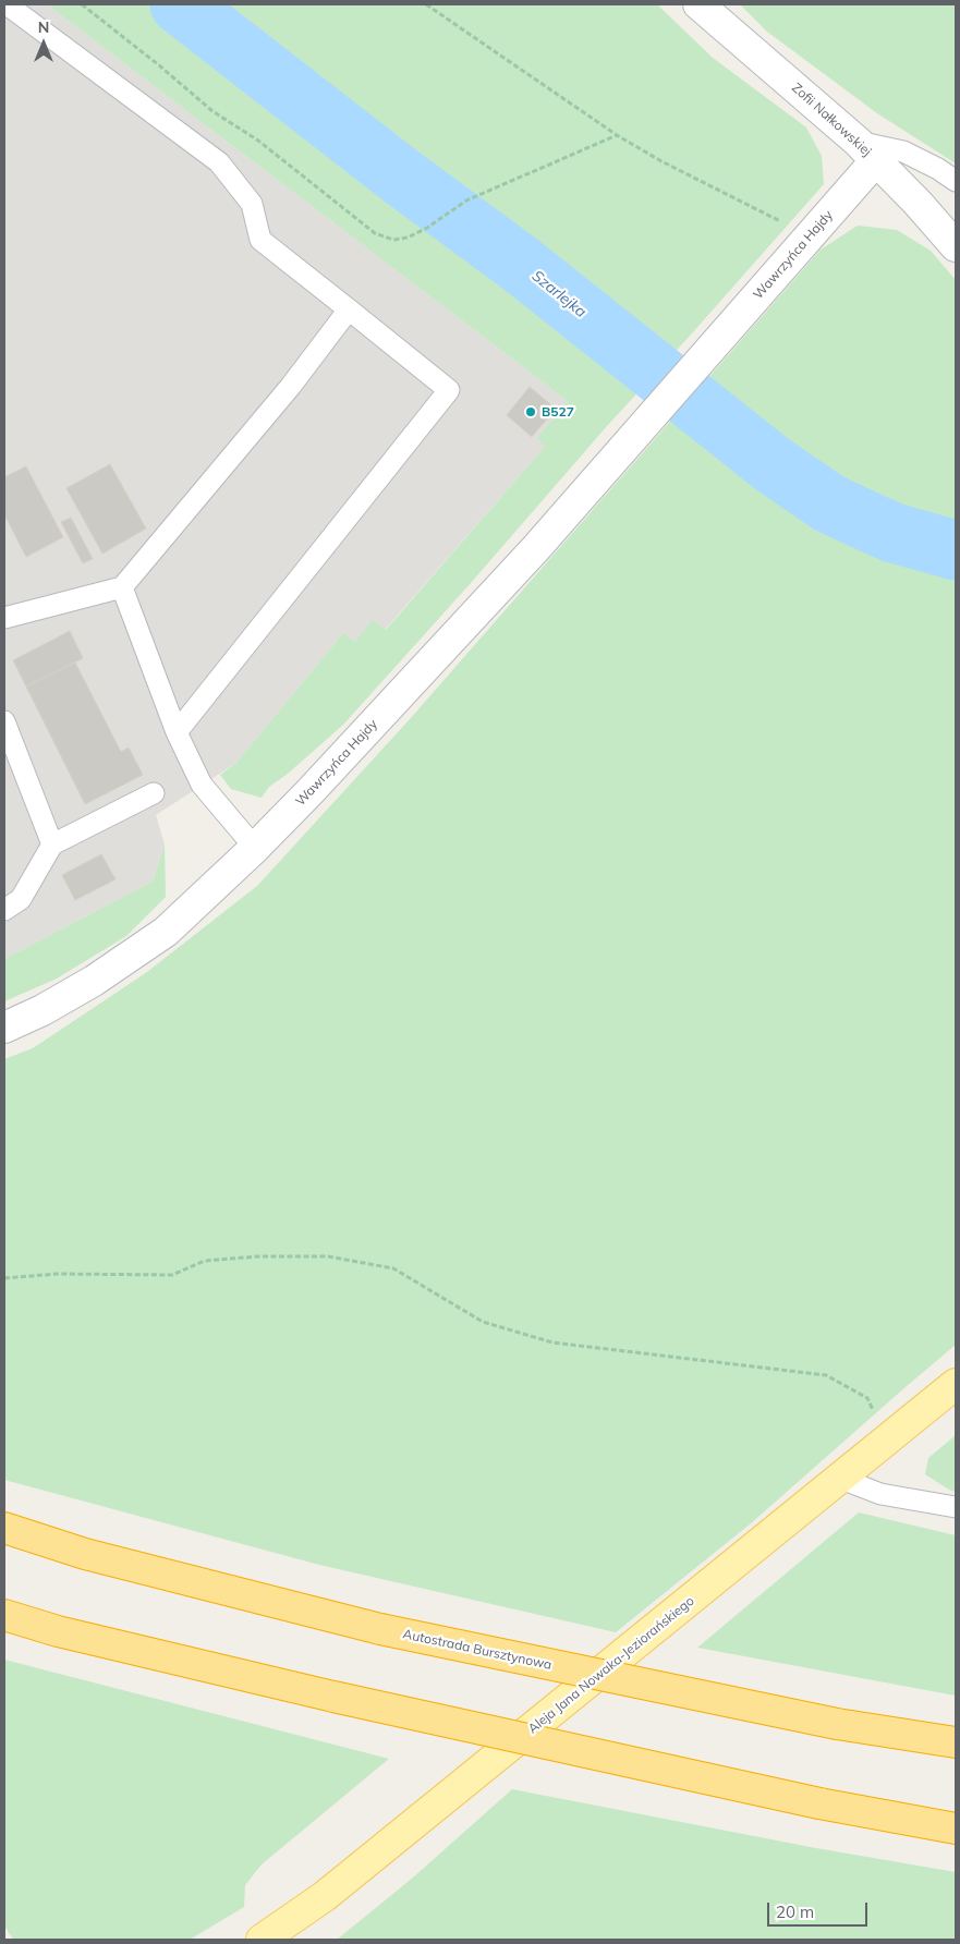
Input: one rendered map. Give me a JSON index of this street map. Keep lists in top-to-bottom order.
{
  "streets": {
    "highway": ["Autostrada Bursztynowa"],
    "main road": ["Aleja Jana Nowaka-Jeziorańskiego"],
    "street": ["Zofii Nałkowskiej", "Wawrzyńca Hajdy"]
  },
  "crossings": [
    ["Zofii Nałkowskiej", "Wawrzyńca Hajdy"]
  ],
  "water": ["Szarlejka"],
  "places": ["B527"],
  "scale_bar": "20 m",
  "north": "top"
}
